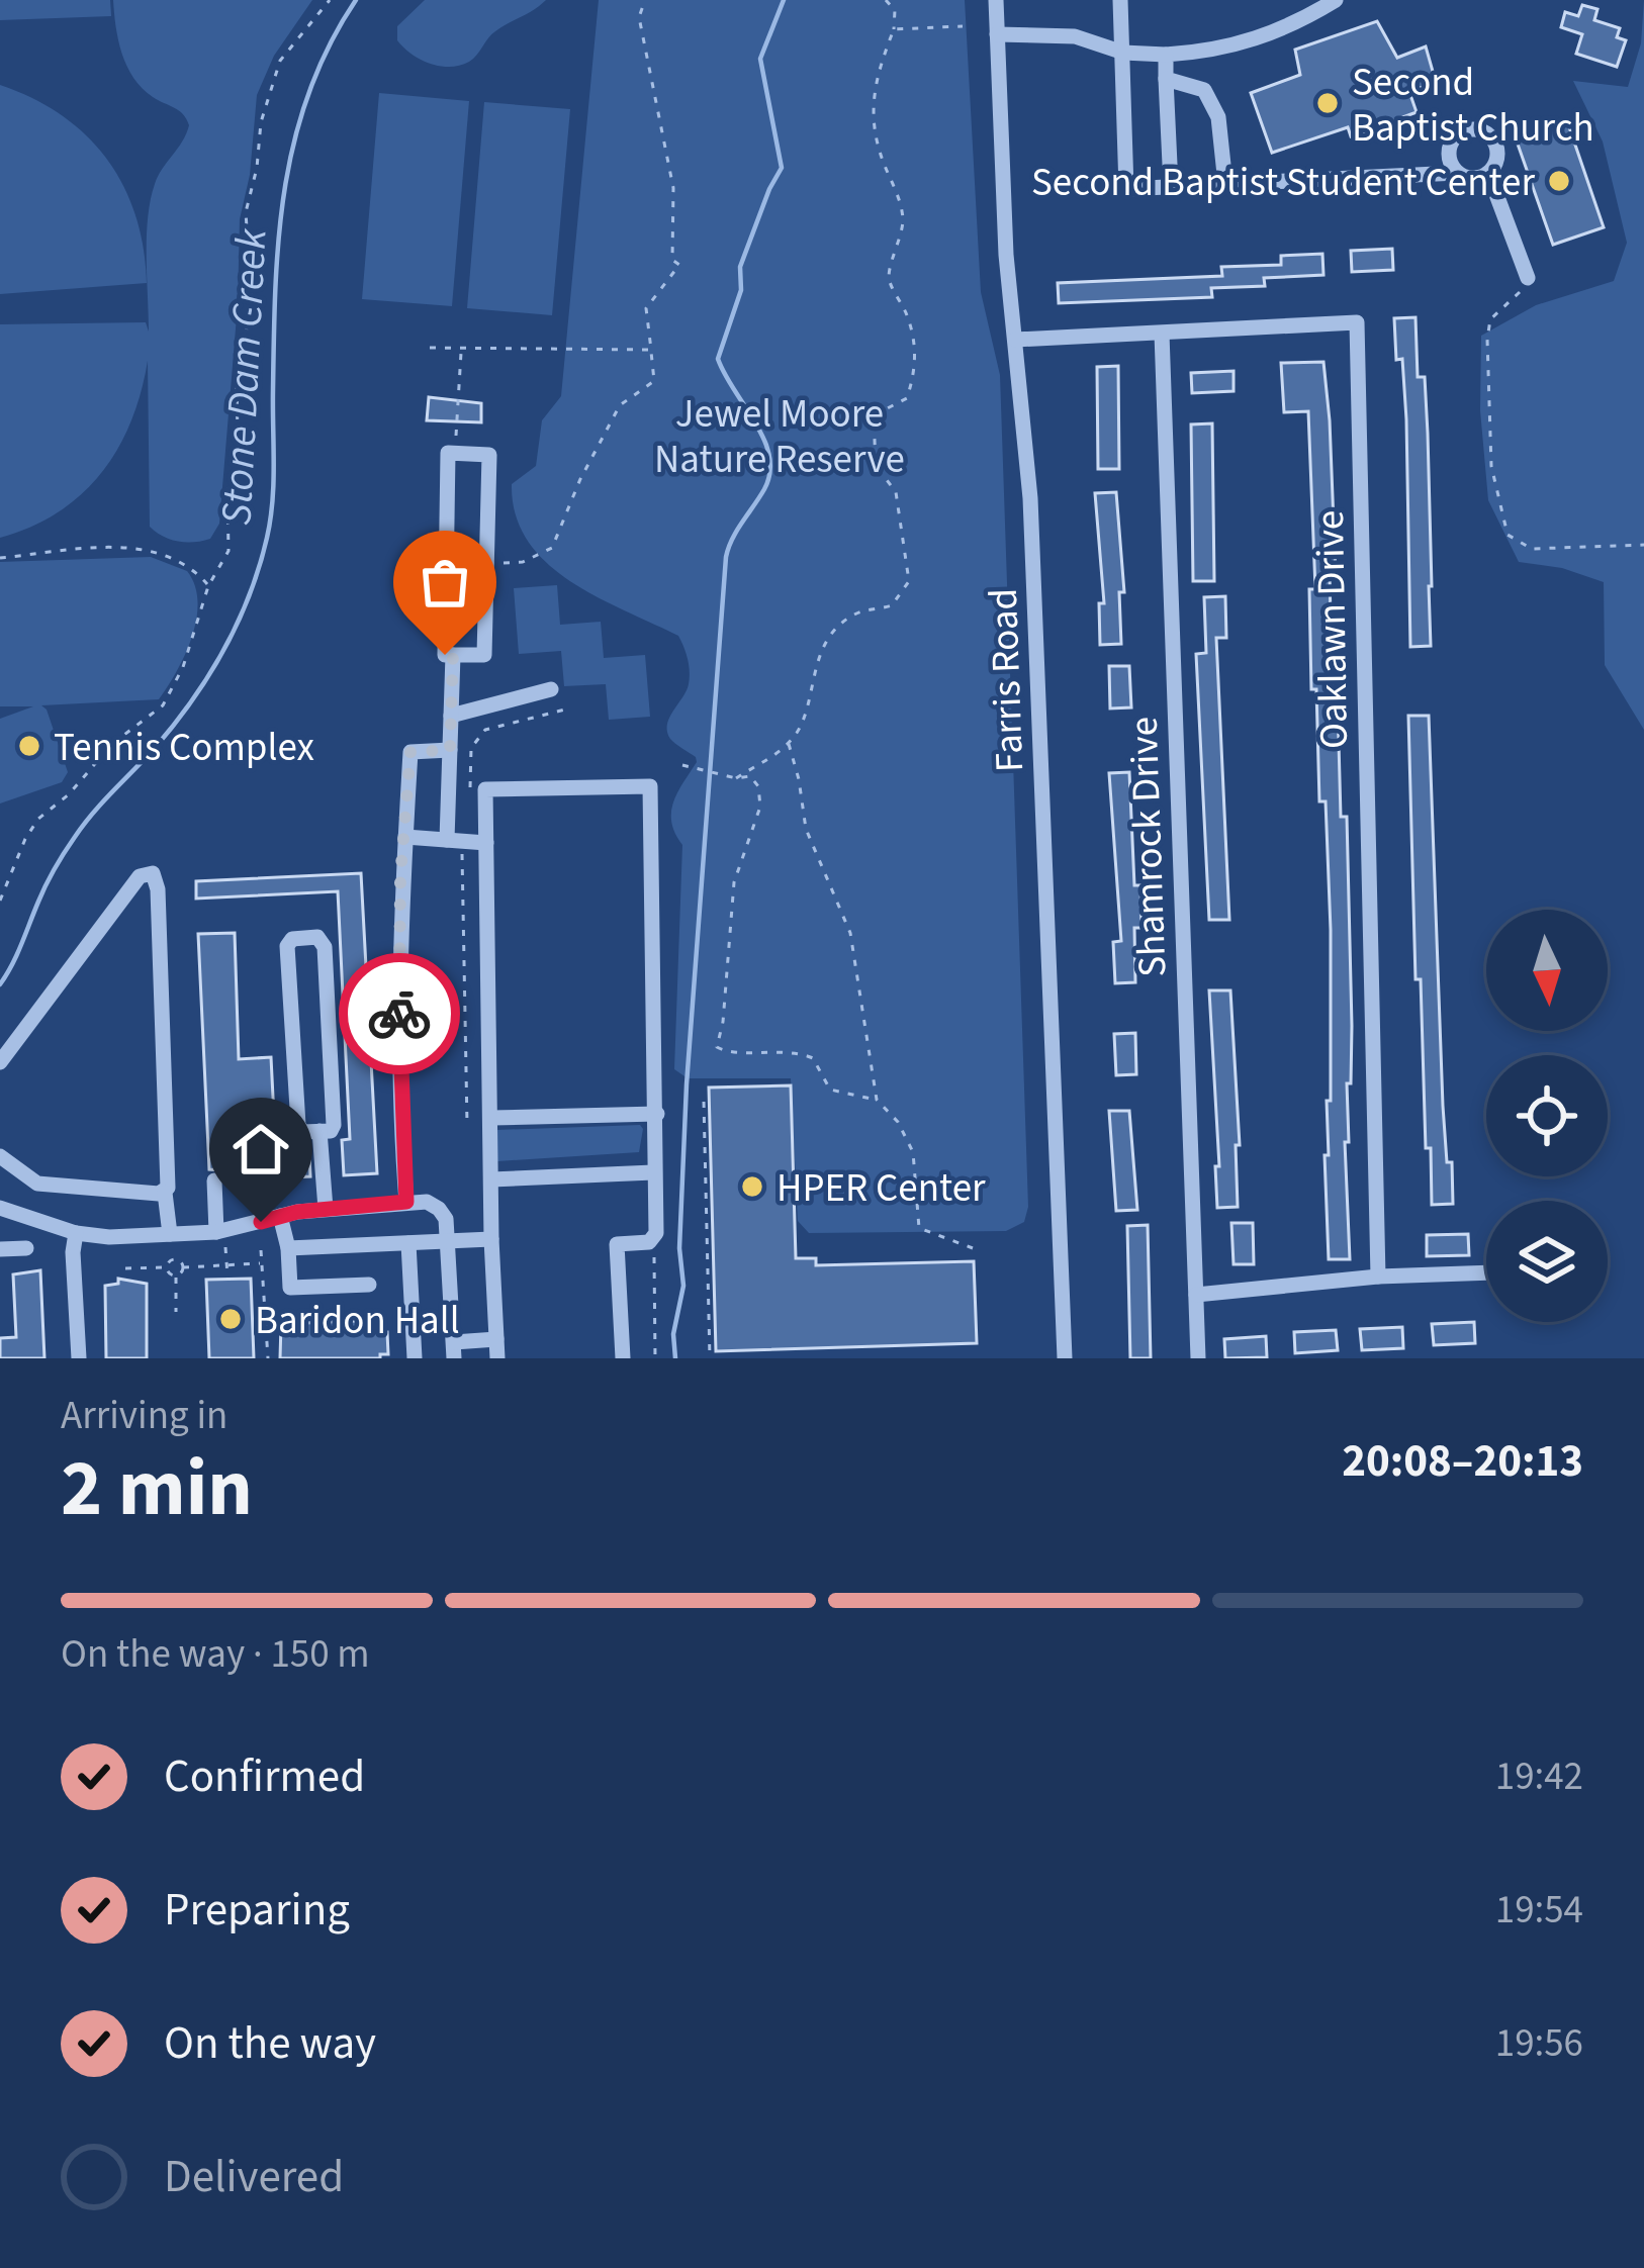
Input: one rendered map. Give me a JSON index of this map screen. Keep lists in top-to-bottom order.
{
  "streets": {
    "street": ["Oaklawn Drive", "Farris Road", "Shamrock Drive"]
  },
  "crossings": [
    ["Oaklawn Drive", "Farris Road"],
    ["Oaklawn Drive", "Shamrock Drive"]
  ],
  "water": ["Stone Dam Creek"],
  "parks": ["Jewel Moore Nature Reserve"],
  "places": [
    "Second Baptist Church",
    "Second Baptist Student Center",
    "Tennis Complex",
    "HPER Center",
    "Baridon Hall"
  ],
  "north": "bottom",
  "page": {
    "heading": ["2 min", "Arriving in", "20:08–20:13"],
    "bar": "On the way · 150 m",
    "list": [
      ["Confirmed", "19:42"],
      ["Preparing", "19:54"],
      ["On the way", "19:56"],
      "Delivered"
    ]
  }
}
